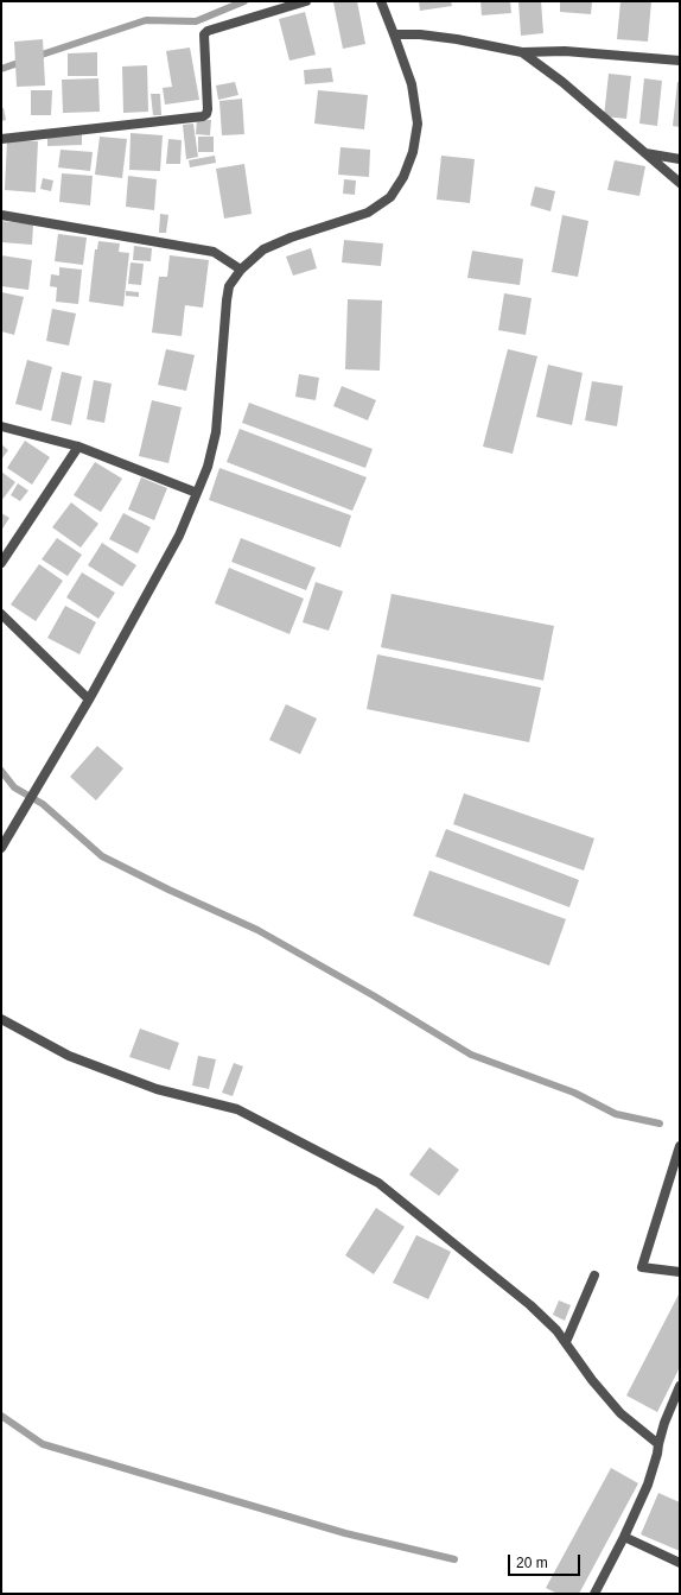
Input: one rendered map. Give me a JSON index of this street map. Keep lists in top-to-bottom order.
{
  "scale_bar": "20 m"
}
